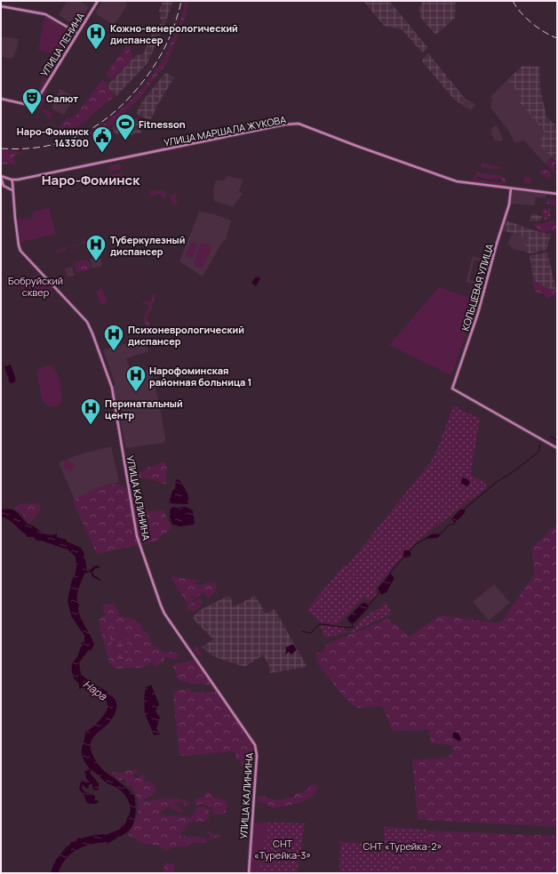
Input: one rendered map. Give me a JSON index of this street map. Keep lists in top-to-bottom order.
{
  "streets": {
    "street": [
      "УЛИЦА ЛЕНИНА",
      "УЛИЦА МАРШАЛА ЖУКОВА",
      "КОЛЬЦЕВАЯ УЛИЦА",
      "УЛИЦА КАЛИНИНА"
    ]
  },
  "crossings": [
    ["УЛИЦА МАРШАЛА ЖУКОВА", "КОЛЬЦЕВАЯ УЛИЦА"]
  ],
  "districts": ["Наро-Фоминск"],
  "water": ["Нара"],
  "parks": ["Бобруйский сквер", "СНТ «Турейка-3»", "СНТ «Турейка-2»"],
  "places": {
    "hospital": [
      "Кожно-венерологический диспансер",
      "Туберкулезный диспансер",
      "Психоневрологический диспансер",
      "Нарофоминская районная больница 1",
      "Перинатальный центр"
    ],
    "theatre": ["Салют"],
    "sports": ["Fitnesson"],
    "public building": ["Наро-Фоминск 143300"]
  }
}
